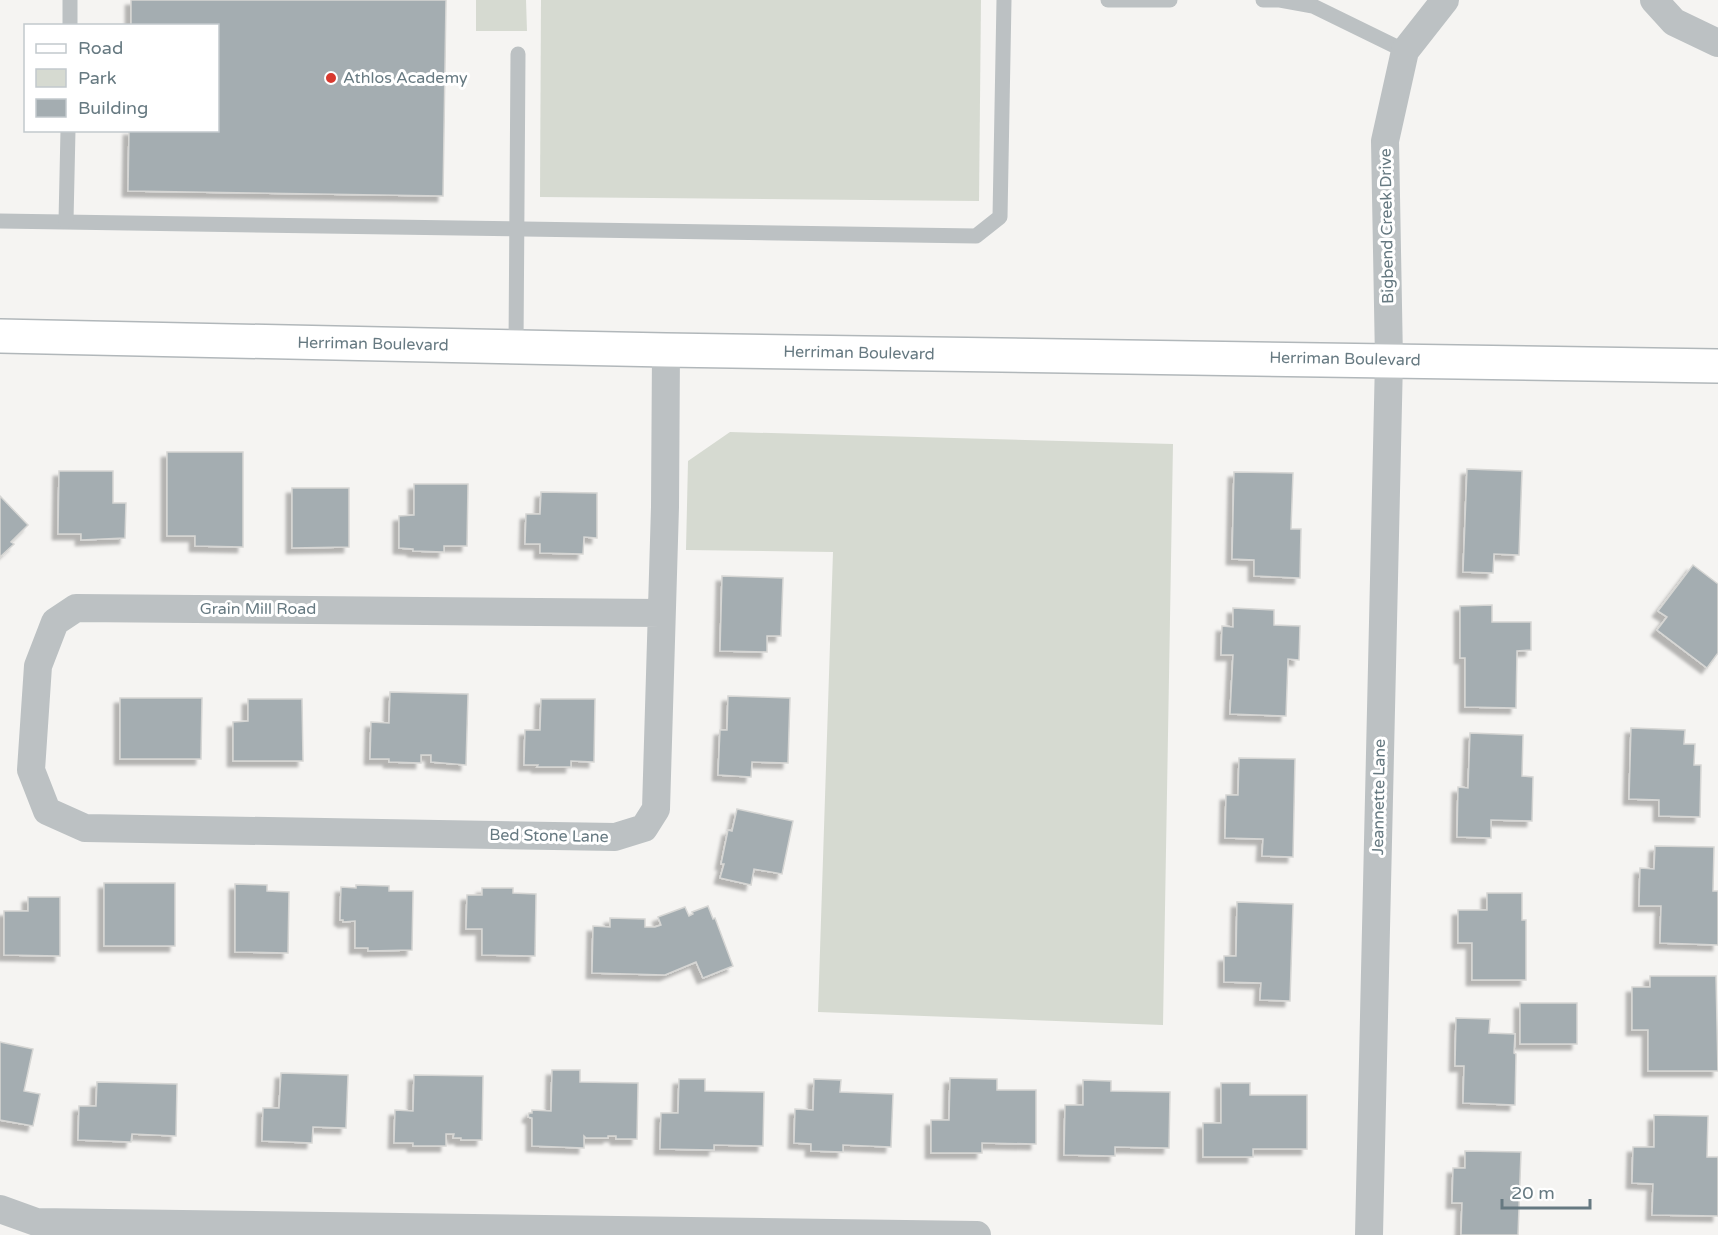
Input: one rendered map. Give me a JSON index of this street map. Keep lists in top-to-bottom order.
{
  "streets": {
    "main road": ["Herriman Boulevard"],
    "street": [
      "Bigbend Creek Drive",
      "Grain Mill Road",
      "Jeannette Lane",
      "Bed Stone Lane"
    ]
  },
  "crossings": [
    ["Bigbend Creek Drive", "Herriman Boulevard"],
    ["Bigbend Creek Drive", "Jeannette Lane"],
    ["Herriman Boulevard", "Jeannette Lane"],
    ["Herriman Boulevard", "Bed Stone Lane"],
    ["Grain Mill Road", "Bed Stone Lane"]
  ],
  "places": ["Athlos Academy"],
  "legend": ["Road", "Park", "Building"],
  "scale_bar": "20 m"
}
